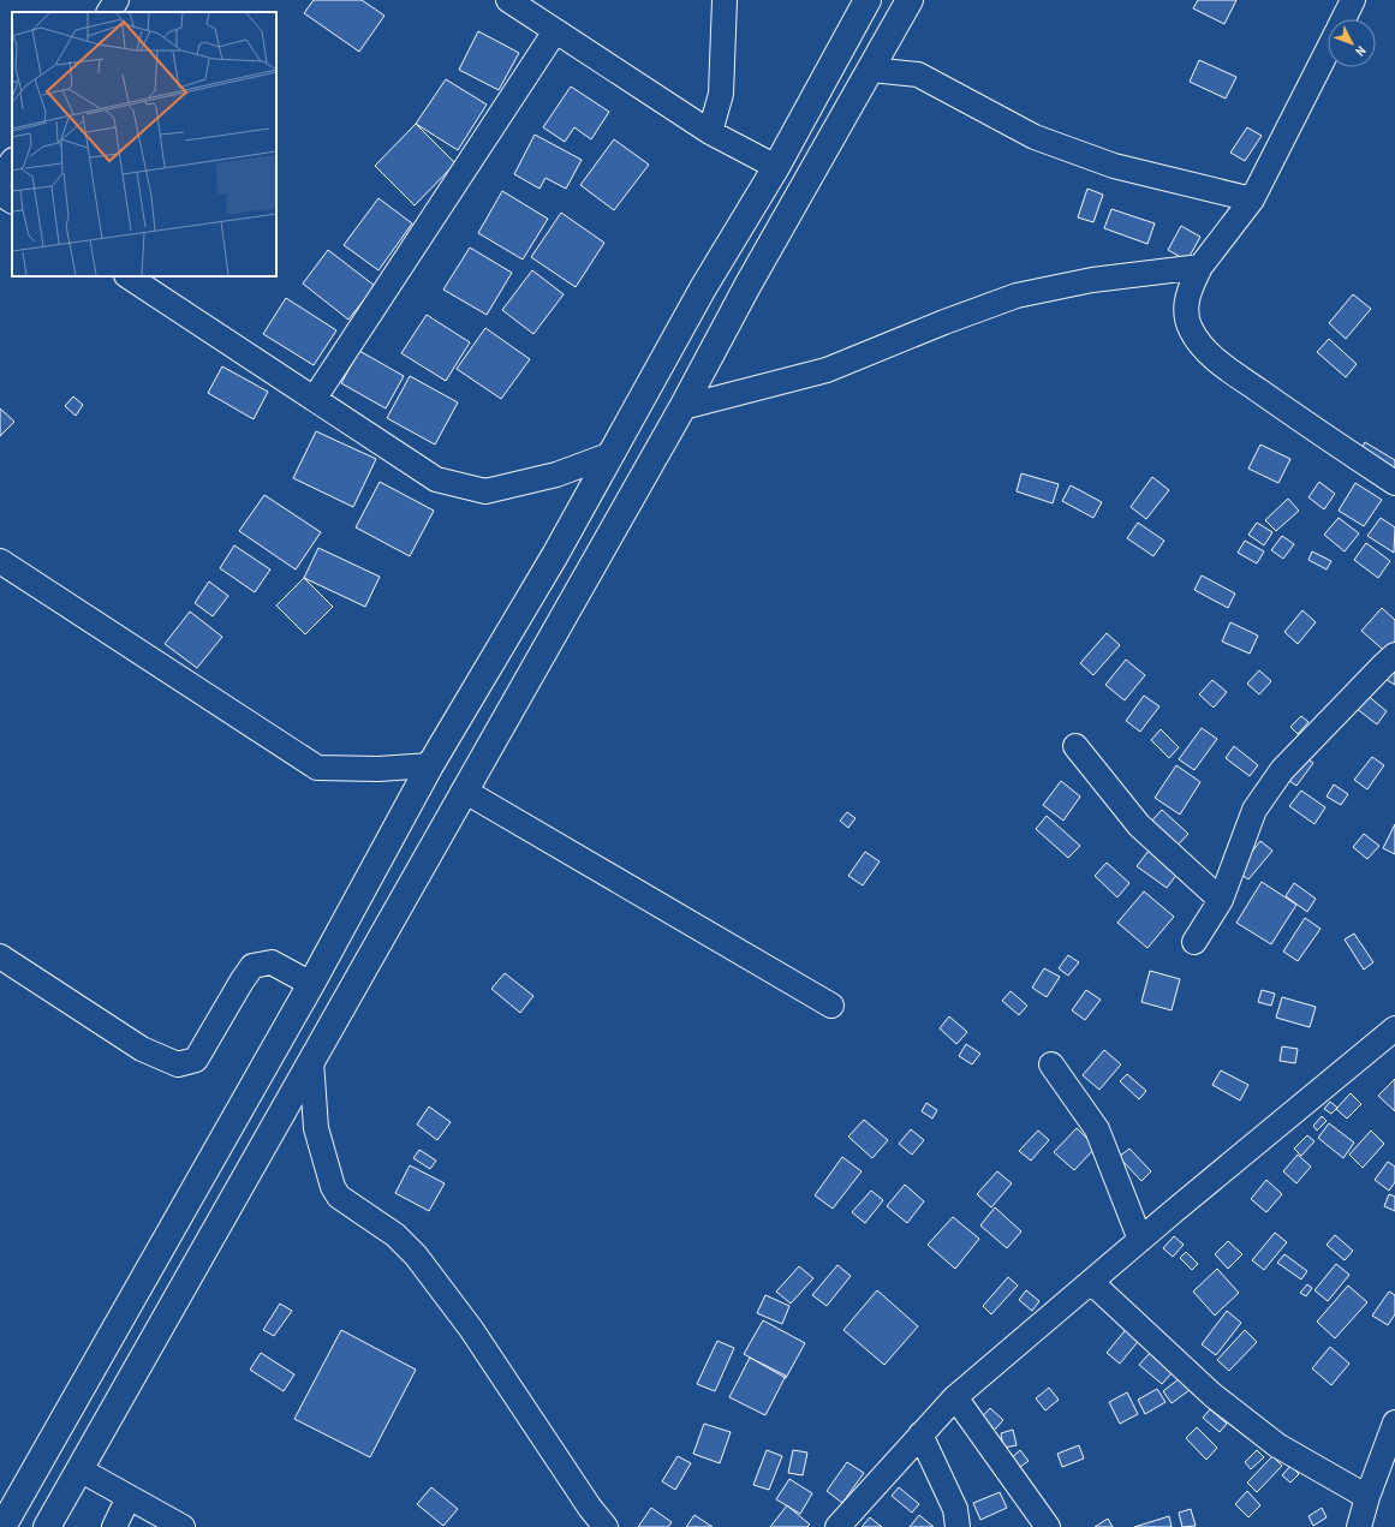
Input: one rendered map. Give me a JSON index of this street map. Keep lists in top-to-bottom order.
{
  "north": "bottom right"
}
